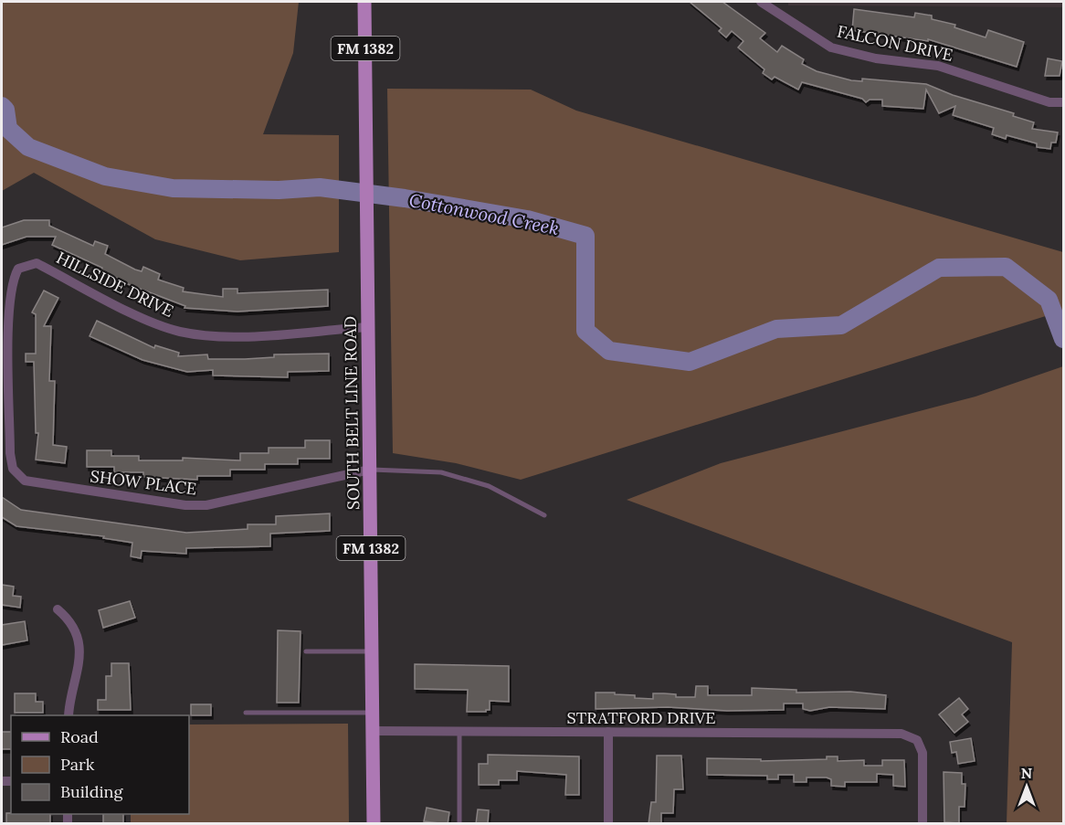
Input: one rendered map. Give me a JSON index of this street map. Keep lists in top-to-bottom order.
{
  "streets": {
    "main road": ["FM 1382", "SOUTH BELT LINE ROAD"],
    "street": [
      "FALCON DRIVE",
      "HILLSIDE DRIVE",
      "SHOW PLACE",
      "STRATFORD DRIVE"
    ]
  },
  "crossings": [
    ["HILLSIDE DRIVE", "SOUTH BELT LINE ROAD"],
    ["HILLSIDE DRIVE", "SHOW PLACE"],
    ["SOUTH BELT LINE ROAD", "SHOW PLACE"],
    ["SOUTH BELT LINE ROAD", "STRATFORD DRIVE"]
  ],
  "water": ["Cottonwood Creek"],
  "legend": ["Road", "Park", "Building"],
  "north": "top"
}
